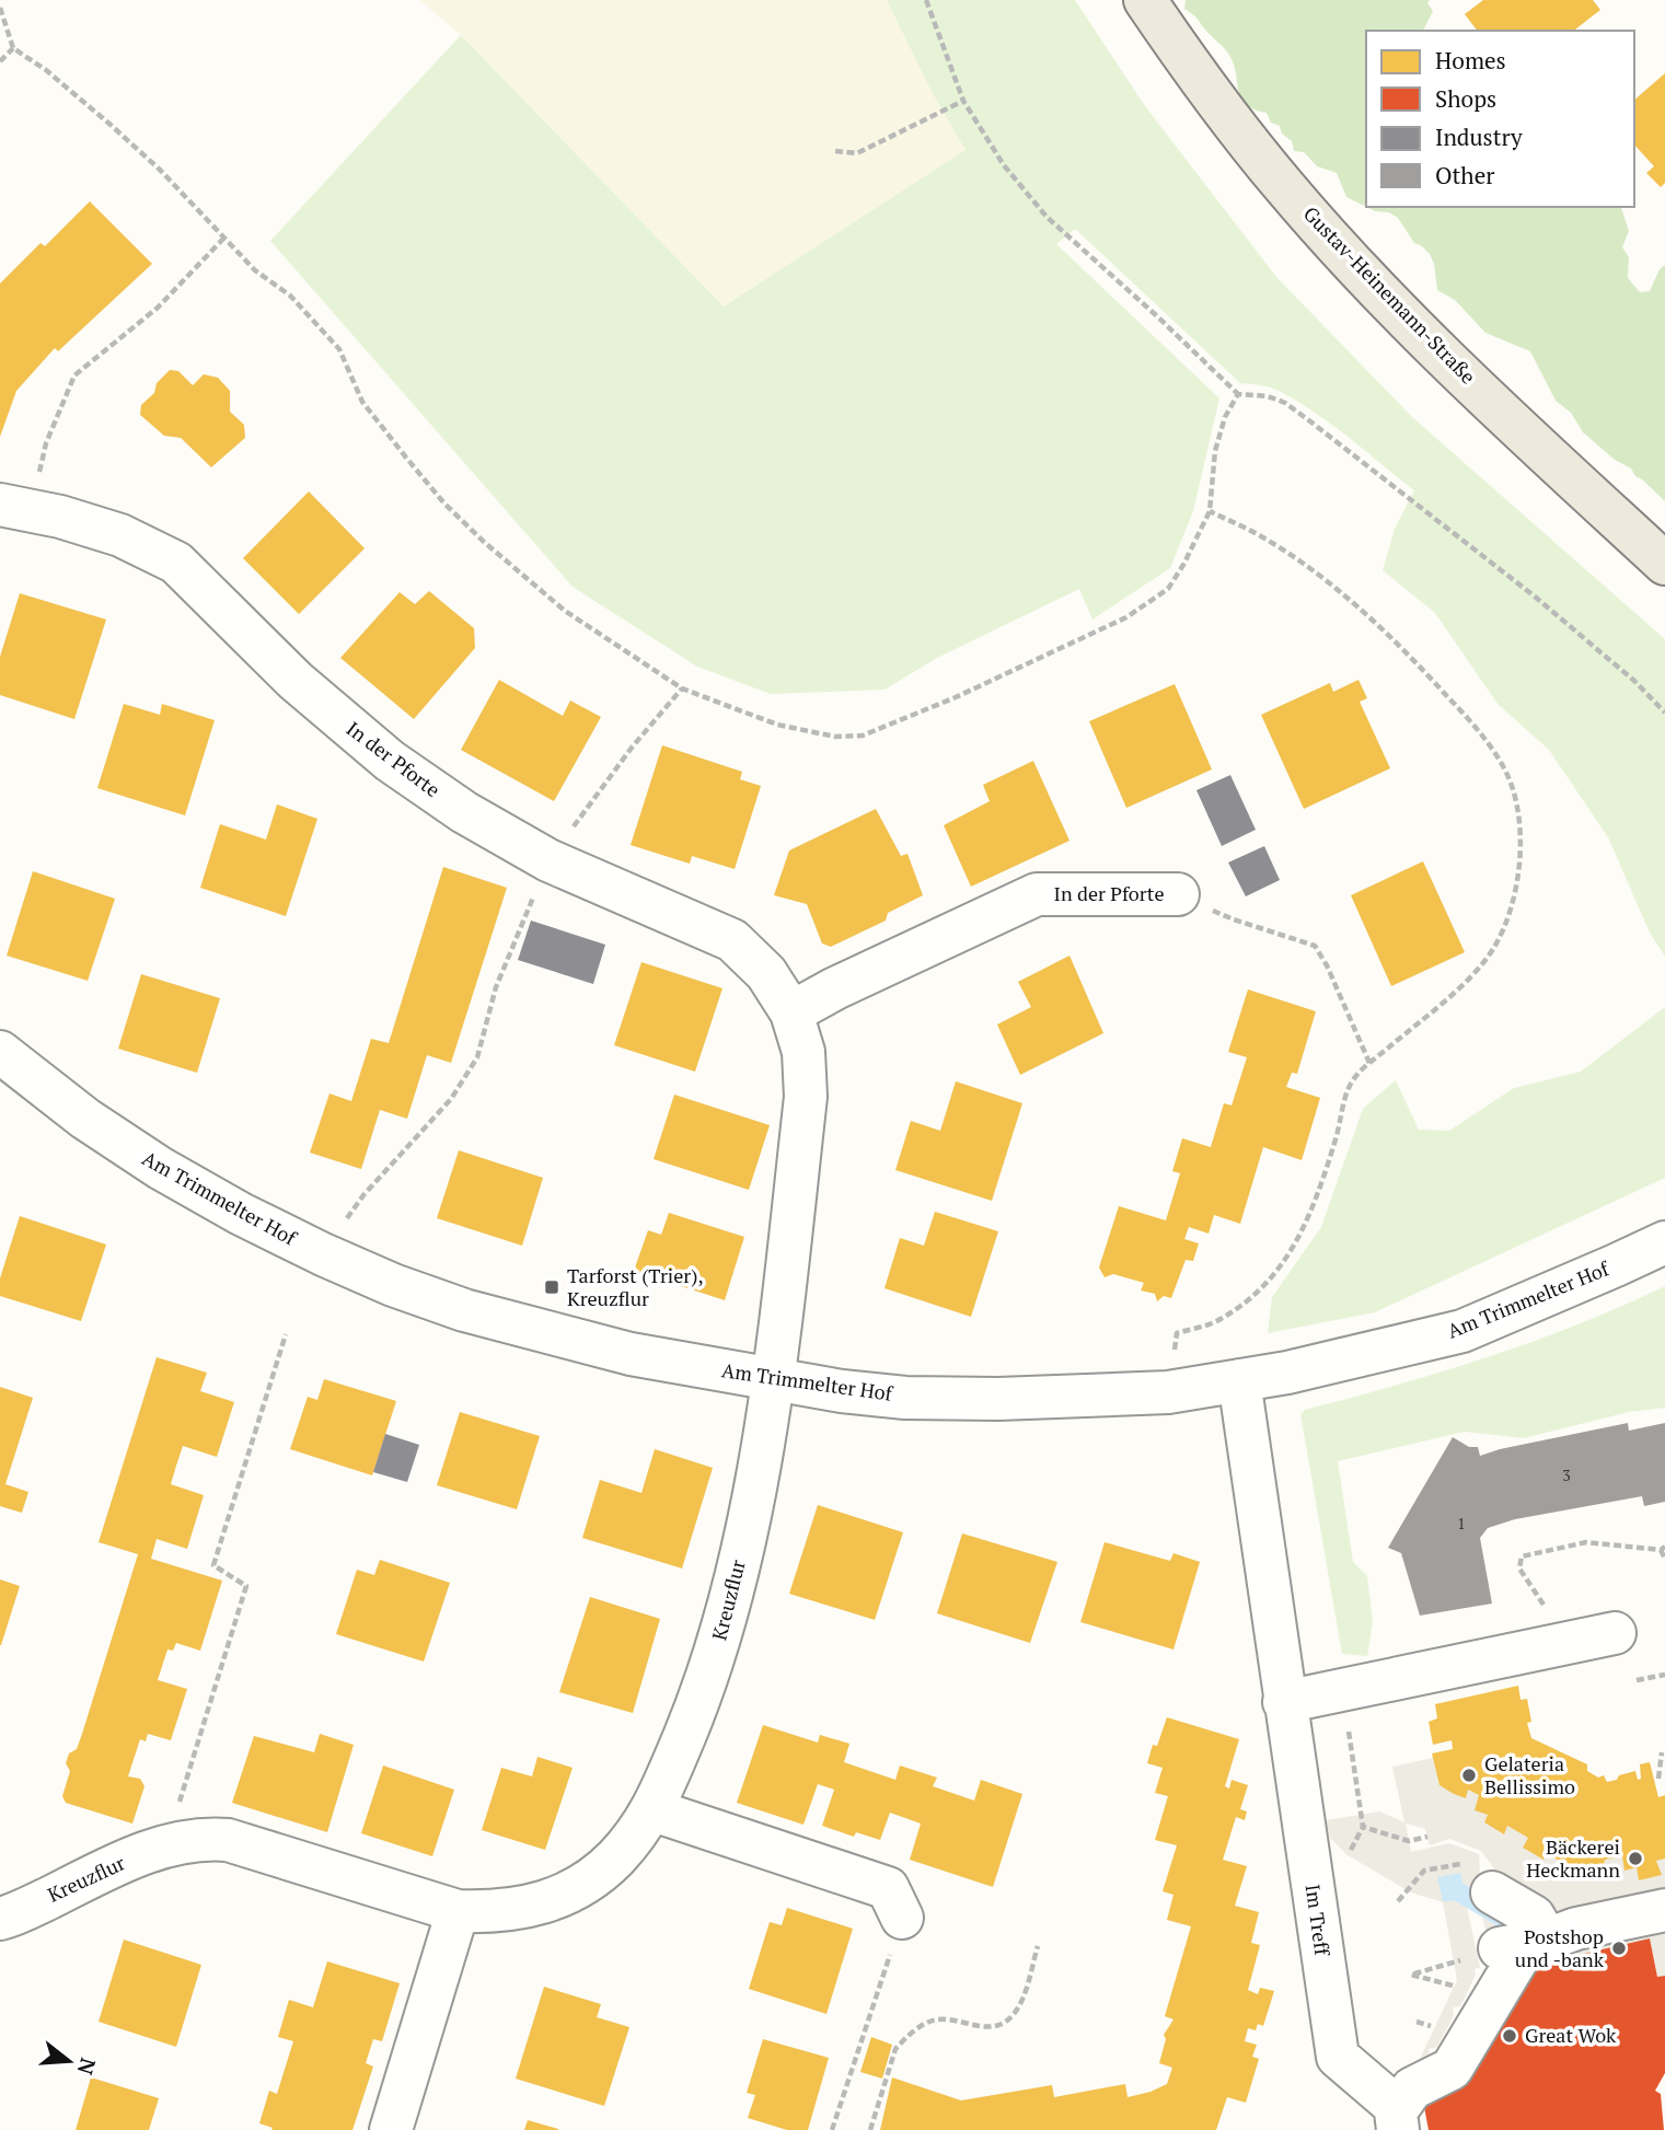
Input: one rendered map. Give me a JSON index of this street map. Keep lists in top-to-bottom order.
{
  "streets": {
    "main road": ["Gustav-Heinemann-Straße"],
    "street": [
      "In der Pforte",
      "Am Trimmelter Hof",
      "Kreuzflur",
      "Im Treff"
    ]
  },
  "crossings": [
    ["In der Pforte", "Am Trimmelter Hof"],
    ["In der Pforte", "Kreuzflur"],
    ["Am Trimmelter Hof", "Kreuzflur"],
    ["Am Trimmelter Hof", "Im Treff"]
  ],
  "places": {
    "transit": ["Tarforst (Trier), Kreuzflur"],
    "other": [
      "Gelateria Bellissimo",
      "Bäckerei Heckmann",
      "Postshop und -bank",
      "Great Wok"
    ]
  },
  "house_numbers": ["3", "1"],
  "legend": [
    "Homes",
    "Shops",
    "Industry",
    "Other"
  ],
  "north": "right"
}
